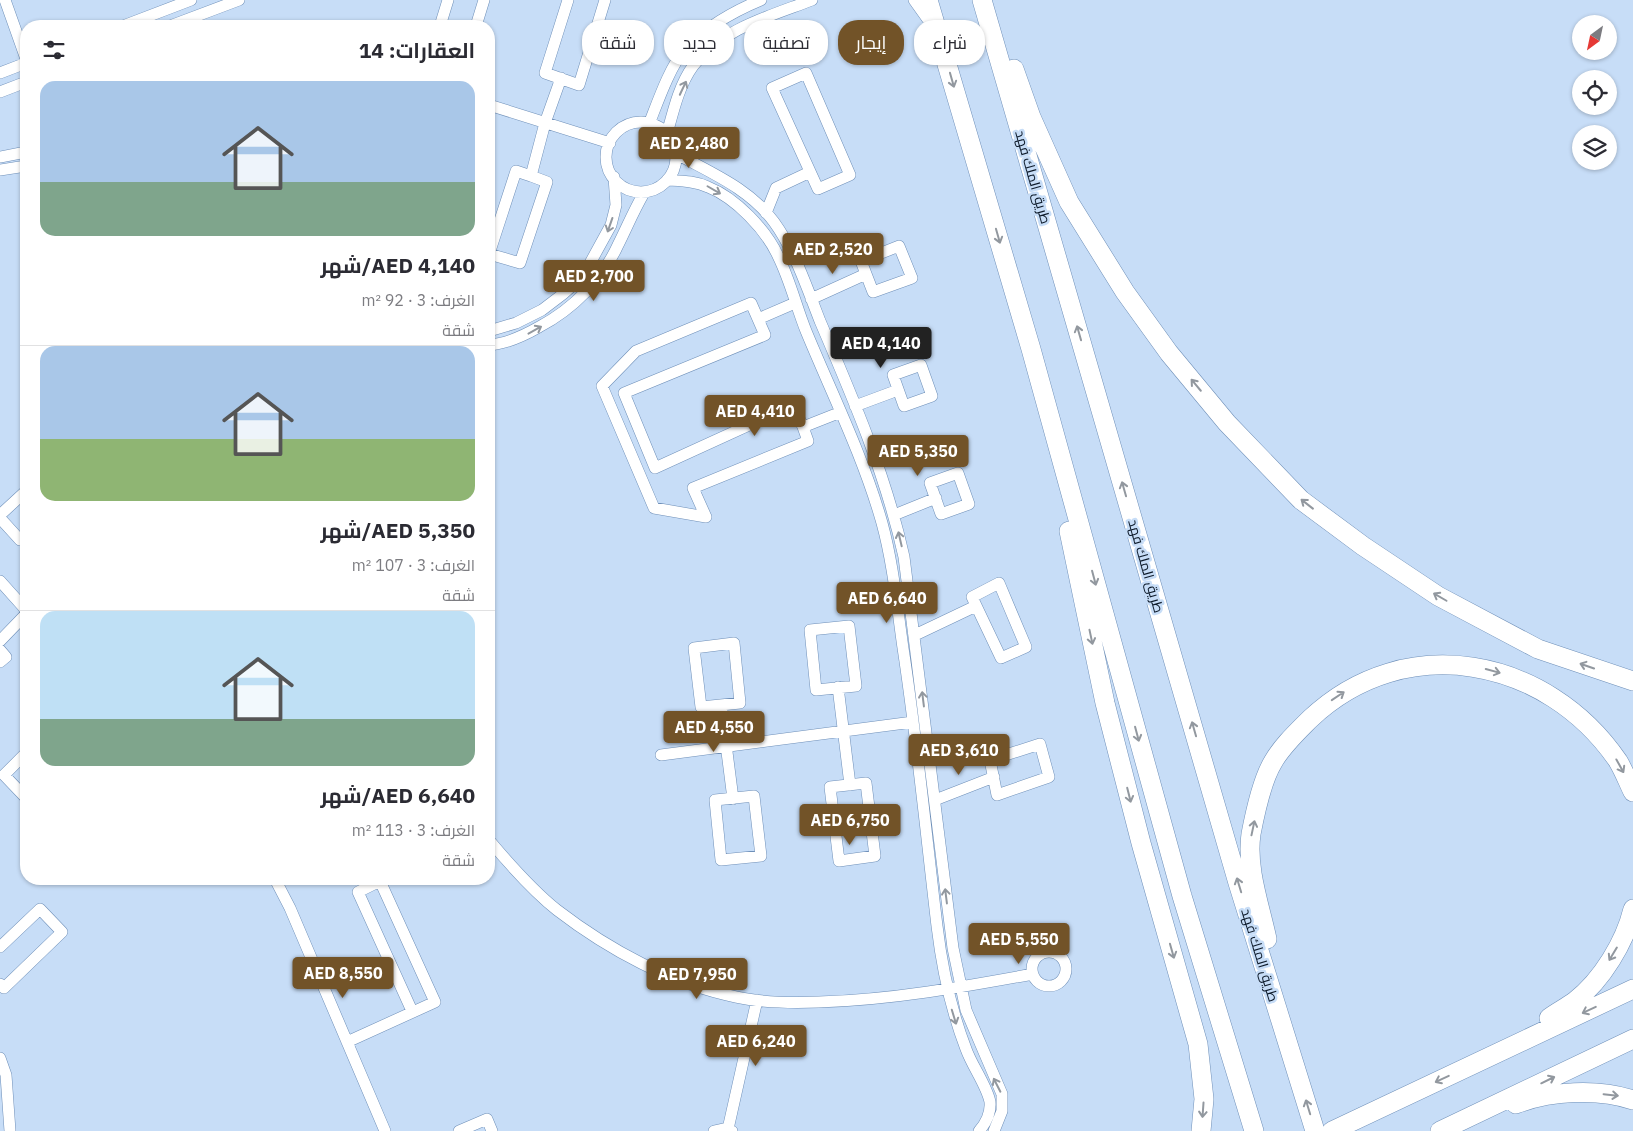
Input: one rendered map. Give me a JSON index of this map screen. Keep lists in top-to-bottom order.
{
  "streets": {
    "highway": ["طريق الملك فهد"]
  },
  "north": "bottom left",
  "page": {
    "chip": [
      "شراء",
      "إيجار",
      "تصفية",
      "جديد",
      "شقة"
    ],
    "heading": "العقارات: 14",
    "list": [
      {
        "name": "AED 4,140/شهر",
        "note": "الغرف: 3 · 92 m² · شقة"
      },
      {
        "name": "AED 5,350/شهر",
        "note": "الغرف: 3 · 107 m² · شقة"
      },
      {
        "name": "AED 6,640/شهر",
        "note": "الغرف: 3 · 113 m² · شقة"
      }
    ],
    "price": [
      "AED 2,480",
      "AED 2,520",
      "AED 2,700",
      "AED 4,140",
      "AED 4,410",
      "AED 5,350",
      "AED 6,640",
      "AED 4,550",
      "AED 3,610",
      "AED 6,750",
      "AED 5,550",
      "AED 8,550",
      "AED 7,950",
      "AED 6,240"
    ]
  }
}
